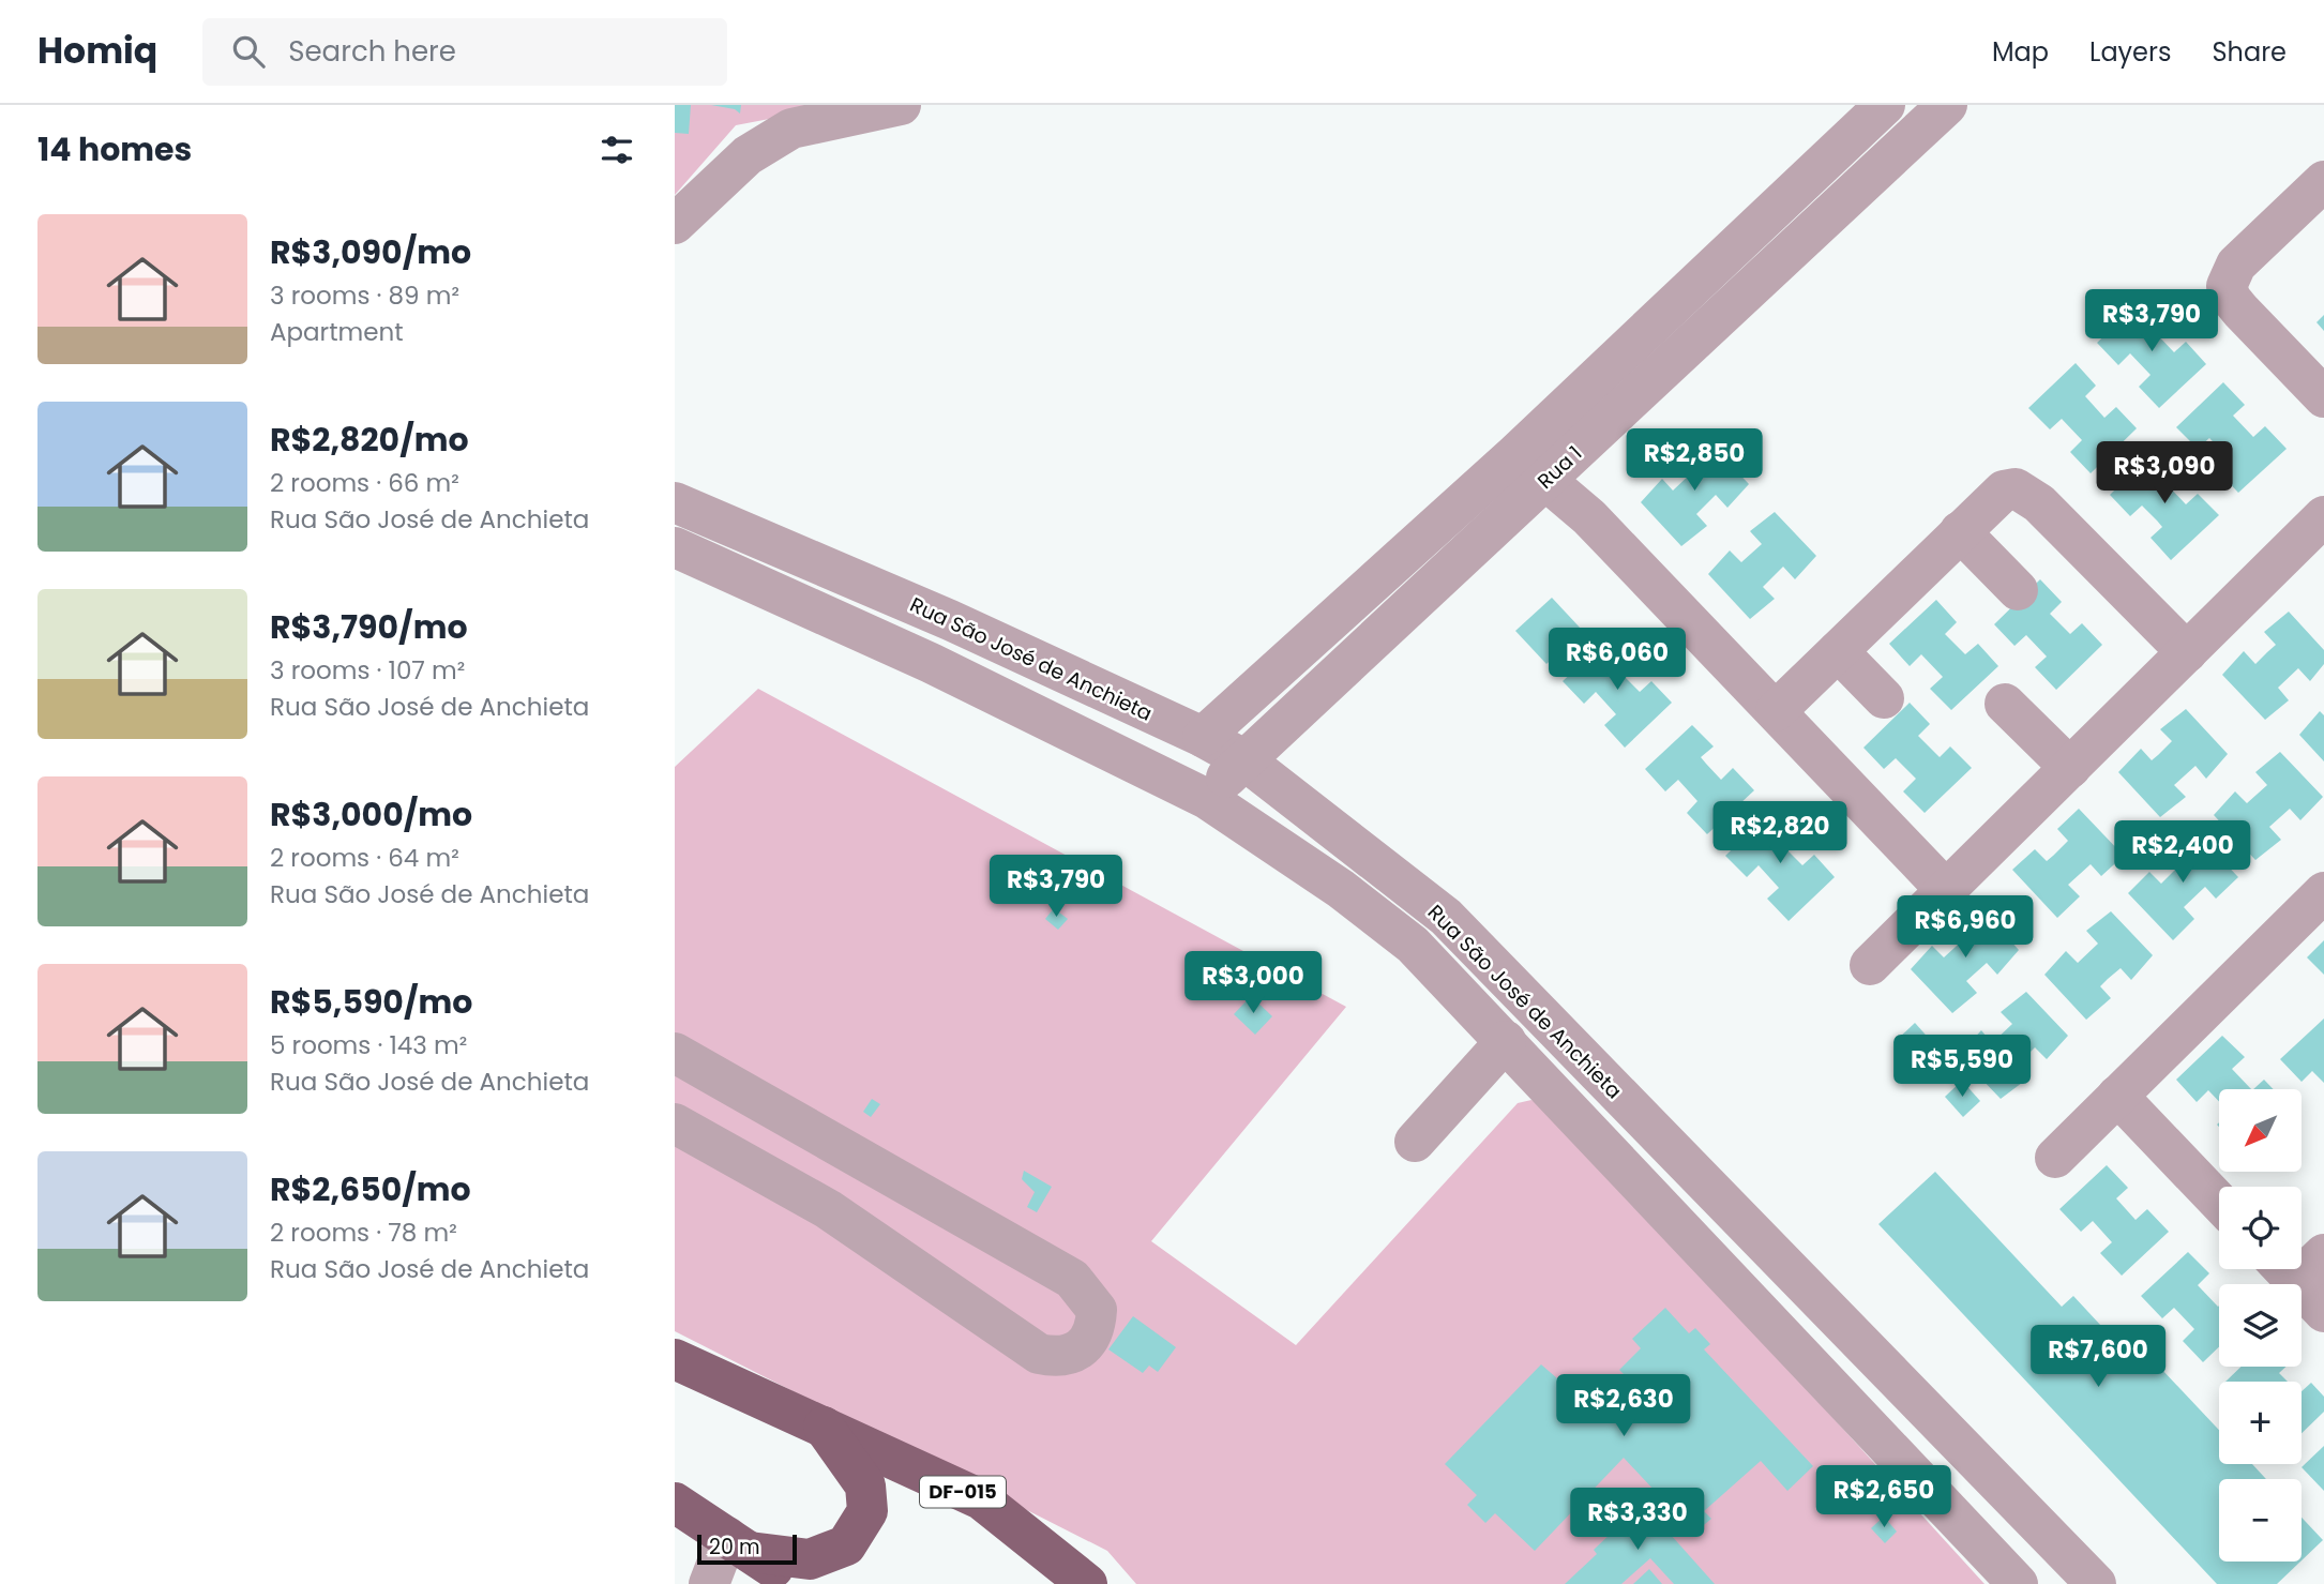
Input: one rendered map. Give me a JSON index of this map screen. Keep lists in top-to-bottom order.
{
  "streets": {
    "main road": ["DF-015"],
    "street": ["Rua 1", "Rua São José de Anchieta"]
  },
  "crossings": [
    ["Rua 1", "Rua São José de Anchieta"]
  ],
  "scale_bar": "20 m",
  "north": "bottom left",
  "page": {
    "header": "Homiq",
    "search": "Search here",
    "nav": ["Map", "Layers", "Share"],
    "heading": "14 homes",
    "list": [
      {
        "name": "R$3,090/mo",
        "note": "3 rooms · 89 m² · Apartment"
      },
      {
        "name": "R$2,820/mo",
        "note": "2 rooms · 66 m² · Rua São José de Anchieta"
      },
      {
        "name": "R$3,790/mo",
        "note": "3 rooms · 107 m² · Rua São José de Anchieta"
      },
      {
        "name": "R$3,000/mo",
        "note": "2 rooms · 64 m² · Rua São José de Anchieta"
      },
      {
        "name": "R$5,590/mo",
        "note": "5 rooms · 143 m² · Rua São José de Anchieta"
      },
      {
        "name": "R$2,650/mo",
        "note": "2 rooms · 78 m² · Rua São José de Anchieta"
      }
    ],
    "price": [
      "R$3,790",
      "R$2,850",
      "R$3,090",
      "R$6,060",
      "R$2,820",
      "R$2,400",
      "R$3,790",
      "R$6,960",
      "R$3,000",
      "R$5,590",
      "R$7,600",
      "R$2,630",
      "R$2,650",
      "R$3,330"
    ],
    "map_buttons": ["+", "−"],
    "scale": "20 m"
  }
}
